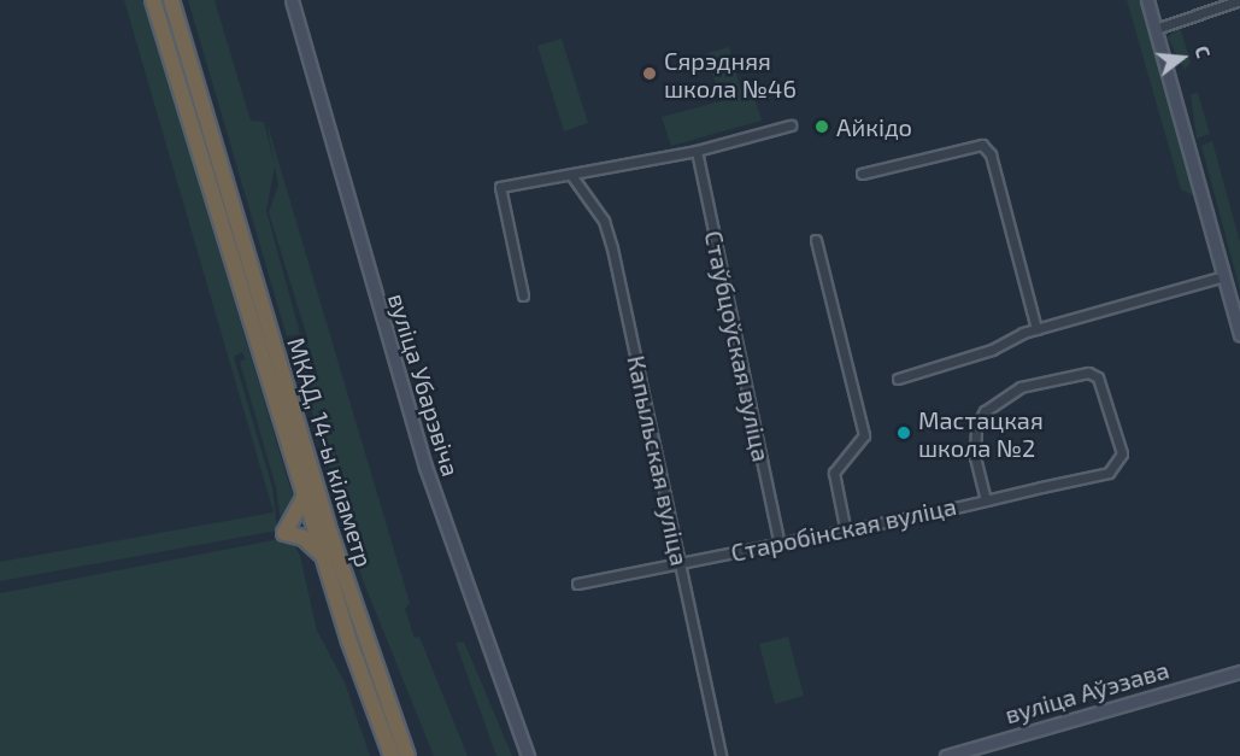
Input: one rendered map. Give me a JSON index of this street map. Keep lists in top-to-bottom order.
{
  "streets": {
    "highway": ["МКАД, 14-ы кіламетр"],
    "main road": ["вуліца Убарэвіча", "вуліца Аўэзава"],
    "street": ["Стаўбцоўская вуліца", "Капыльская вуліца", "Старобінская вуліца"]
  },
  "crossings": [
    ["Стаўбцоўская вуліца", "Старобінская вуліца"],
    ["Капыльская вуліца", "Старобінская вуліца"]
  ],
  "places": ["Сярэдняя школа №46", "Айкідо", "Мастацкая школа №2"],
  "north": "right"
}
